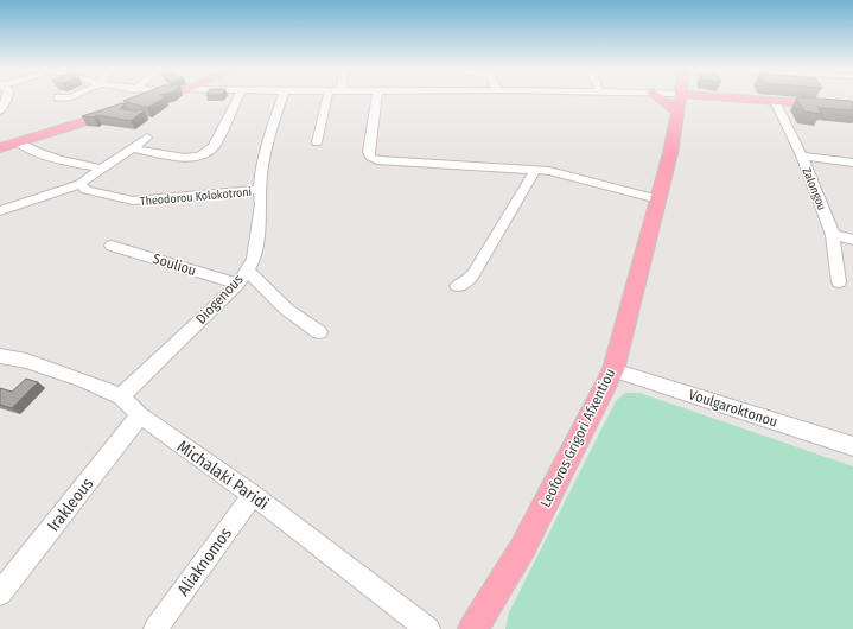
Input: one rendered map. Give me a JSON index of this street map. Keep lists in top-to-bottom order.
{
  "streets": {
    "main road": ["Leoforos Grigori Afxentiou"],
    "street": [
      "Zalongou",
      "Theodorou Kolokotroni",
      "Souliou",
      "Diogenous",
      "Voulgaroktonou",
      "Michalaki Paridi",
      "Irakleous",
      "Aliaknomos"
    ]
  },
  "crossings": [
    ["Theodorou Kolokotroni", "Diogenous"],
    ["Souliou", "Diogenous"],
    ["Diogenous", "Michalaki Paridi"],
    ["Voulgaroktonou", "Leoforos Grigori Afxentiou"],
    ["Michalaki Paridi", "Irakleous"],
    ["Michalaki Paridi", "Aliaknomos"]
  ]
}
